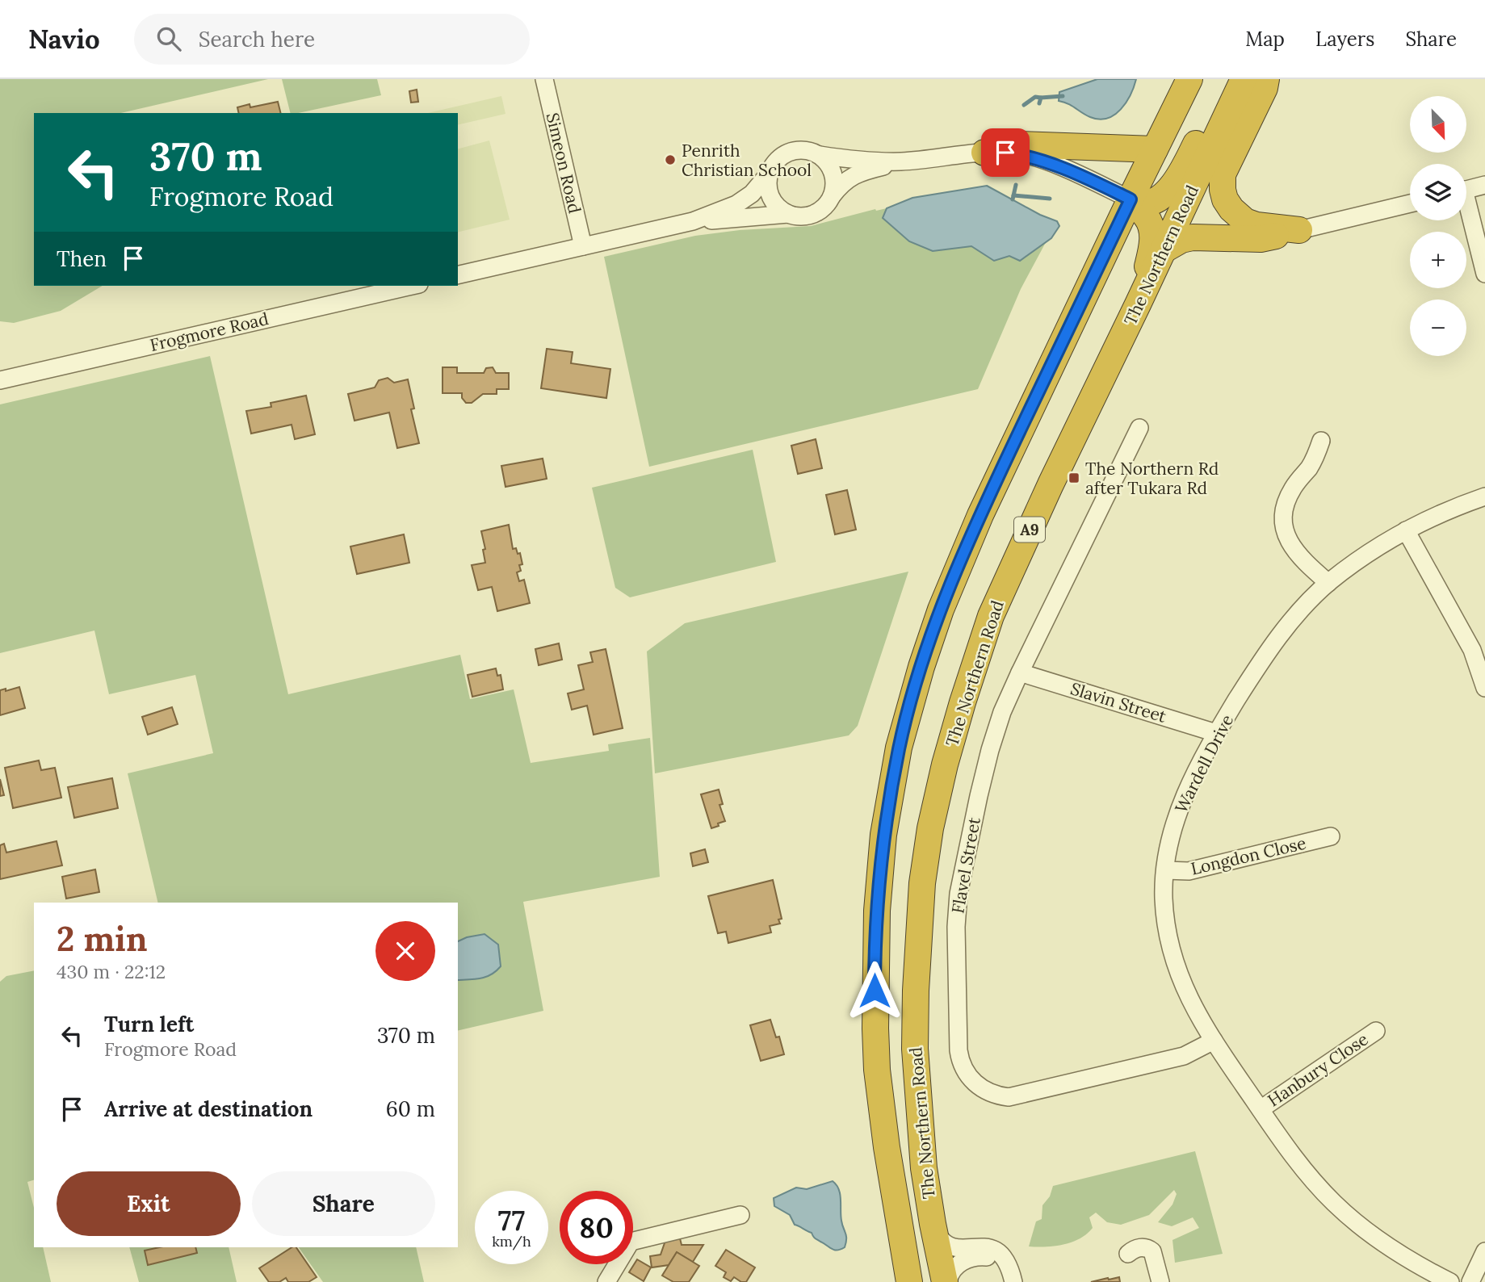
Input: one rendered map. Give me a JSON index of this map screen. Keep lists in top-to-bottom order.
{
  "streets": {
    "highway": ["The Northern Road", "A9"],
    "street": [
      "Simeon Road",
      "Frogmore Road",
      "Slavin Street",
      "Wardell Drive",
      "Longdon Close",
      "Flavel Street",
      "Hanbury Close"
    ]
  },
  "crossings": [
    ["Slavin Street", "Wardell Drive"],
    ["Slavin Street", "Flavel Street"],
    ["Wardell Drive", "Longdon Close"],
    ["Wardell Drive", "Flavel Street"],
    ["Wardell Drive", "Hanbury Close"]
  ],
  "places": {
    "other": ["Penrith Christian School"],
    "transit": ["The Northern Rd after Tukara Rd"]
  },
  "north": "bottom right",
  "page": {
    "header": "Navio",
    "search": "Search here",
    "nav": ["Map", "Layers", "Share"],
    "map_buttons": ["+", "−"],
    "turn": ["370 m", "Frogmore Road"],
    "then": "Then",
    "heading": ["2 min", "430 m · 22:12"],
    "list": [
      {
        "name": "Turn left",
        "note": "Frogmore Road",
        "value": "370 m"
      },
      {
        "name": "Arrive at destination",
        "value": "60 m"
      }
    ],
    "buttons": ["Exit", "Share"],
    "speed": "77 km/h",
    "limit": "80"
  }
}
